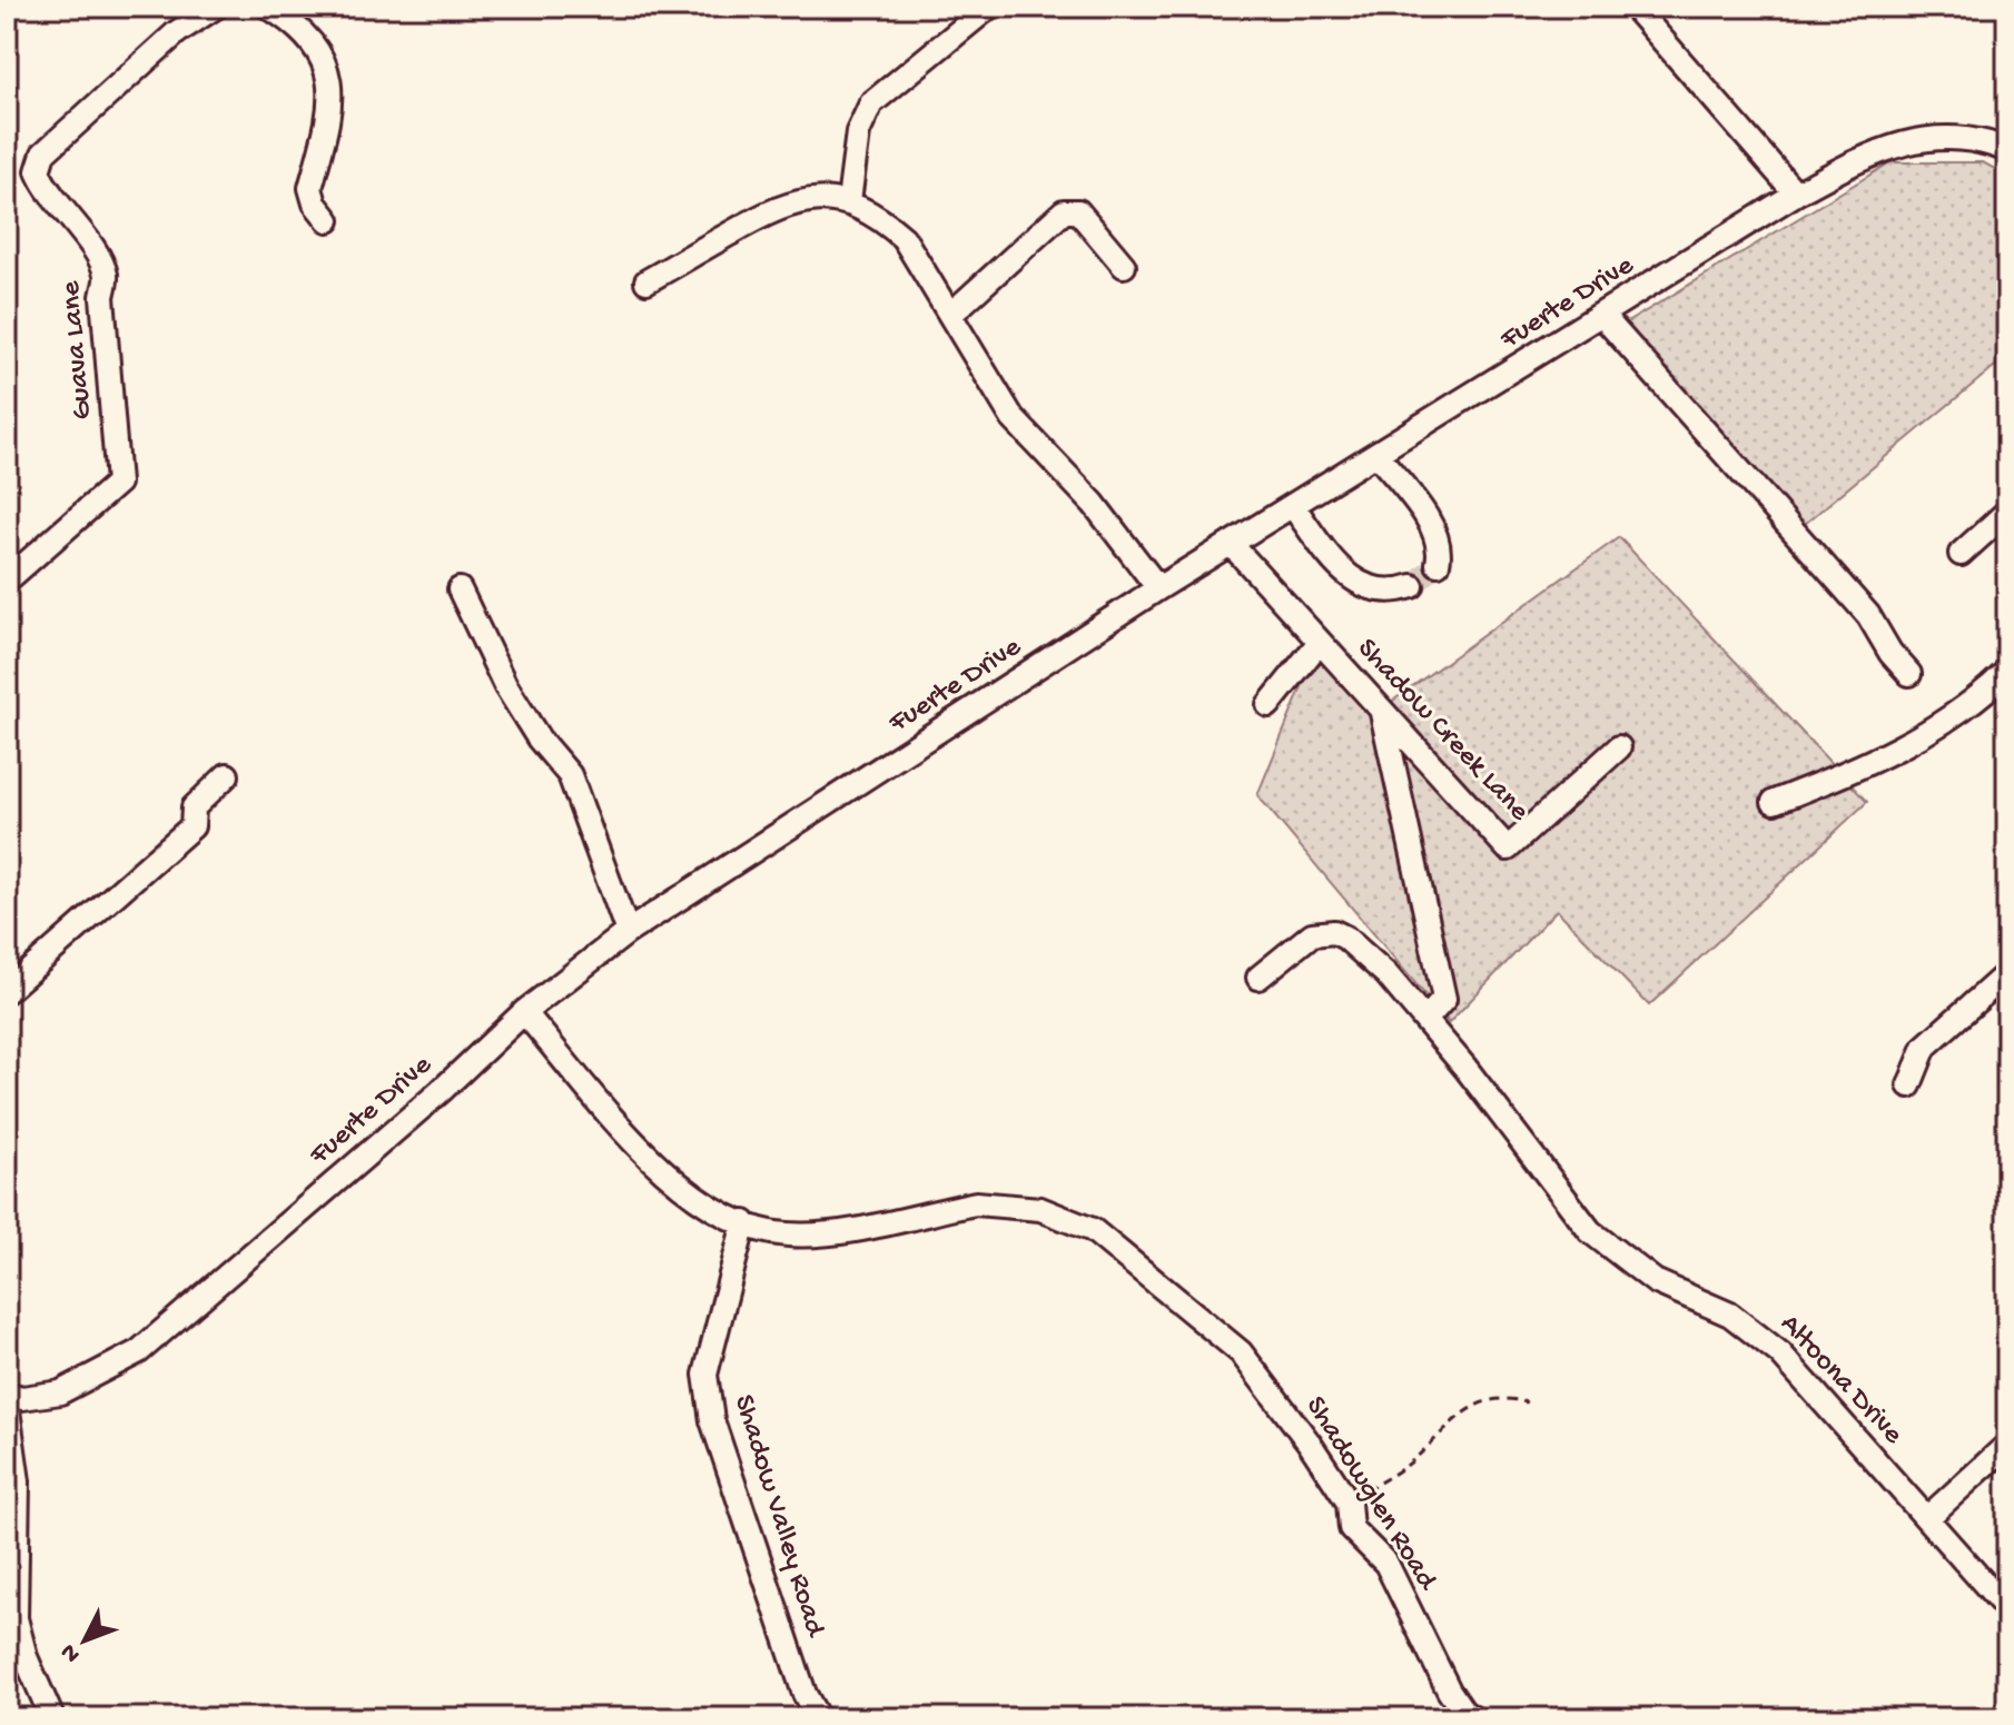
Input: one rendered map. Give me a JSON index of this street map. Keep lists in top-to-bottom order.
{
  "streets": {
    "street": [
      "Fuerte Drive",
      "Guava Lane",
      "Shadow Creek Lane",
      "Altoona Drive",
      "Shadowglen Road",
      "Shadow Valley Road"
    ]
  },
  "crossings": [
    ["Fuerte Drive", "Shadow Creek Lane"],
    ["Fuerte Drive", "Shadowglen Road"],
    ["Shadowglen Road", "Shadow Valley Road"]
  ],
  "north": "bottom left"
}
